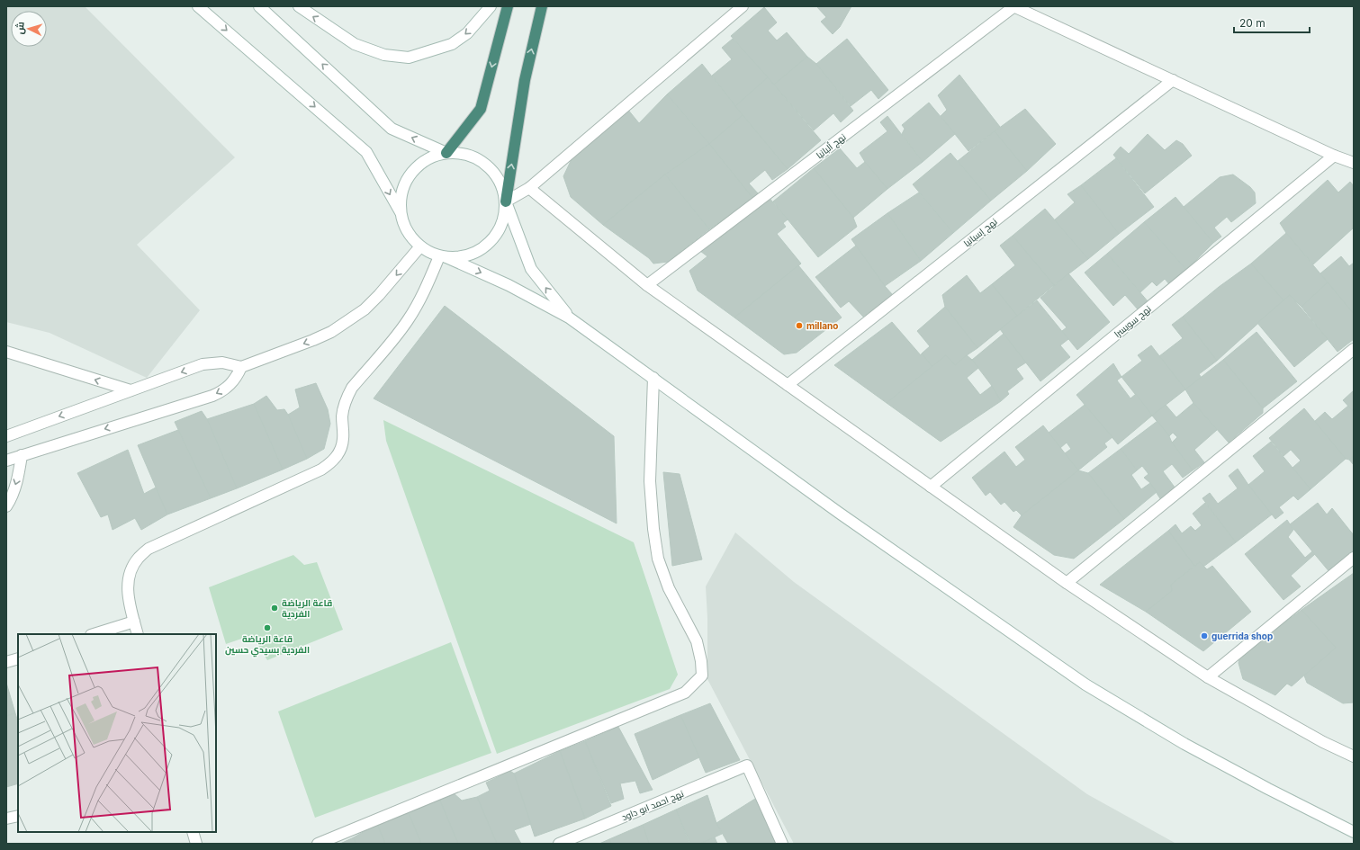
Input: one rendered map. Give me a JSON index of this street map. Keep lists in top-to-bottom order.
{
  "streets": {
    "street": [
      "نهج ألبانيا",
      "نهج إسبانيا",
      "نهج سويسرا",
      "نهج احمد ابو داود"
    ]
  },
  "places": [
    "millano",
    "قاعة الرياضة الفردية",
    "قاعة الرياضة الفردية بسيدي حسين",
    "guerrida shop"
  ],
  "scale_bar": "20 m",
  "north": "left"
}
